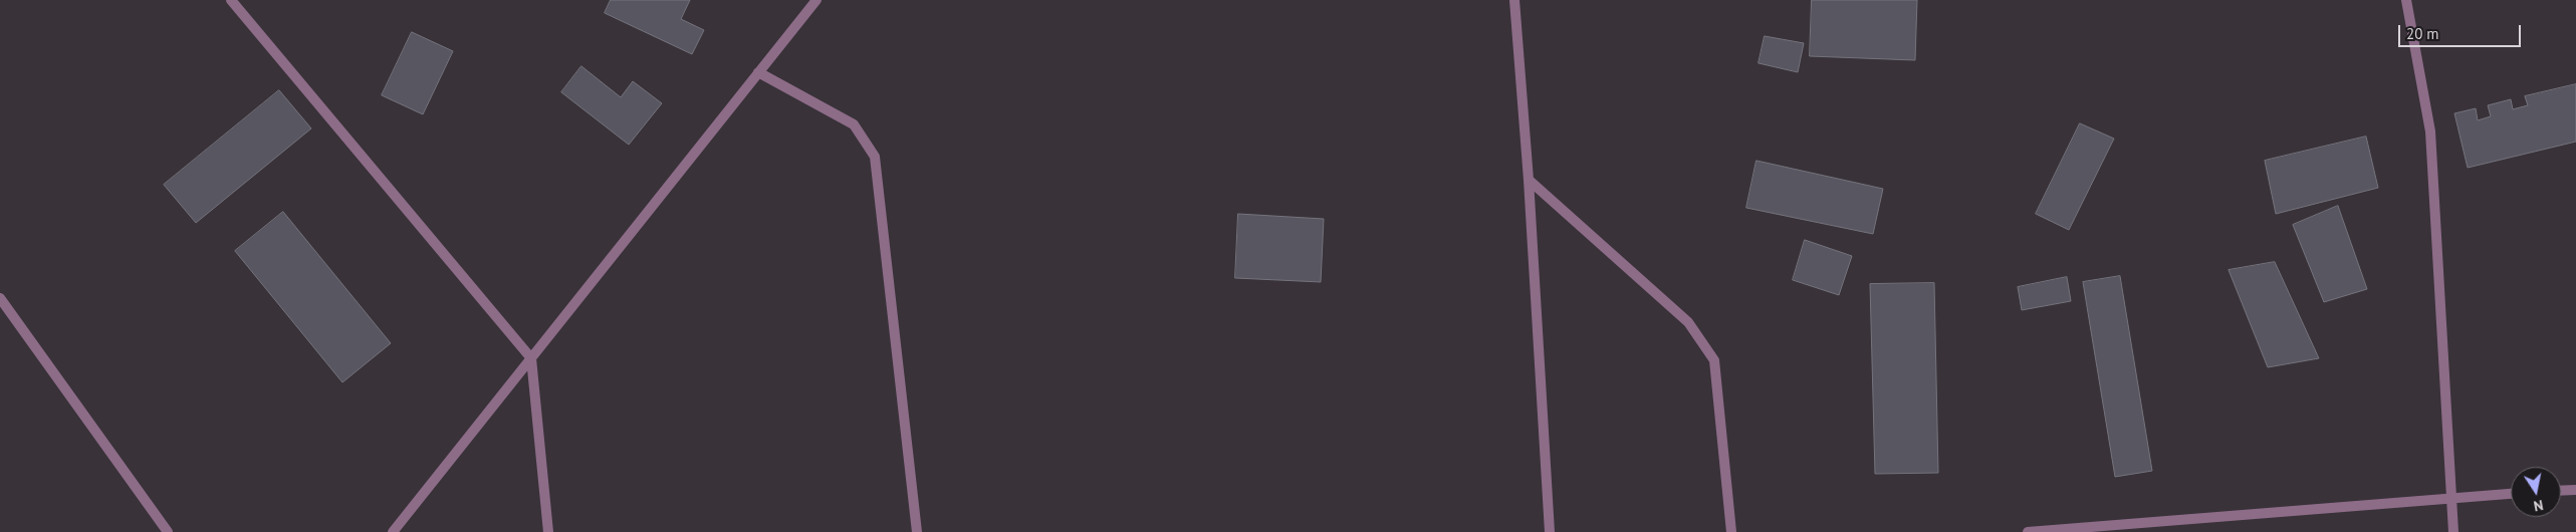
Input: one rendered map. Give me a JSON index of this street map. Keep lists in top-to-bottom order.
{
  "scale_bar": "20 m",
  "north": "bottom"
}
